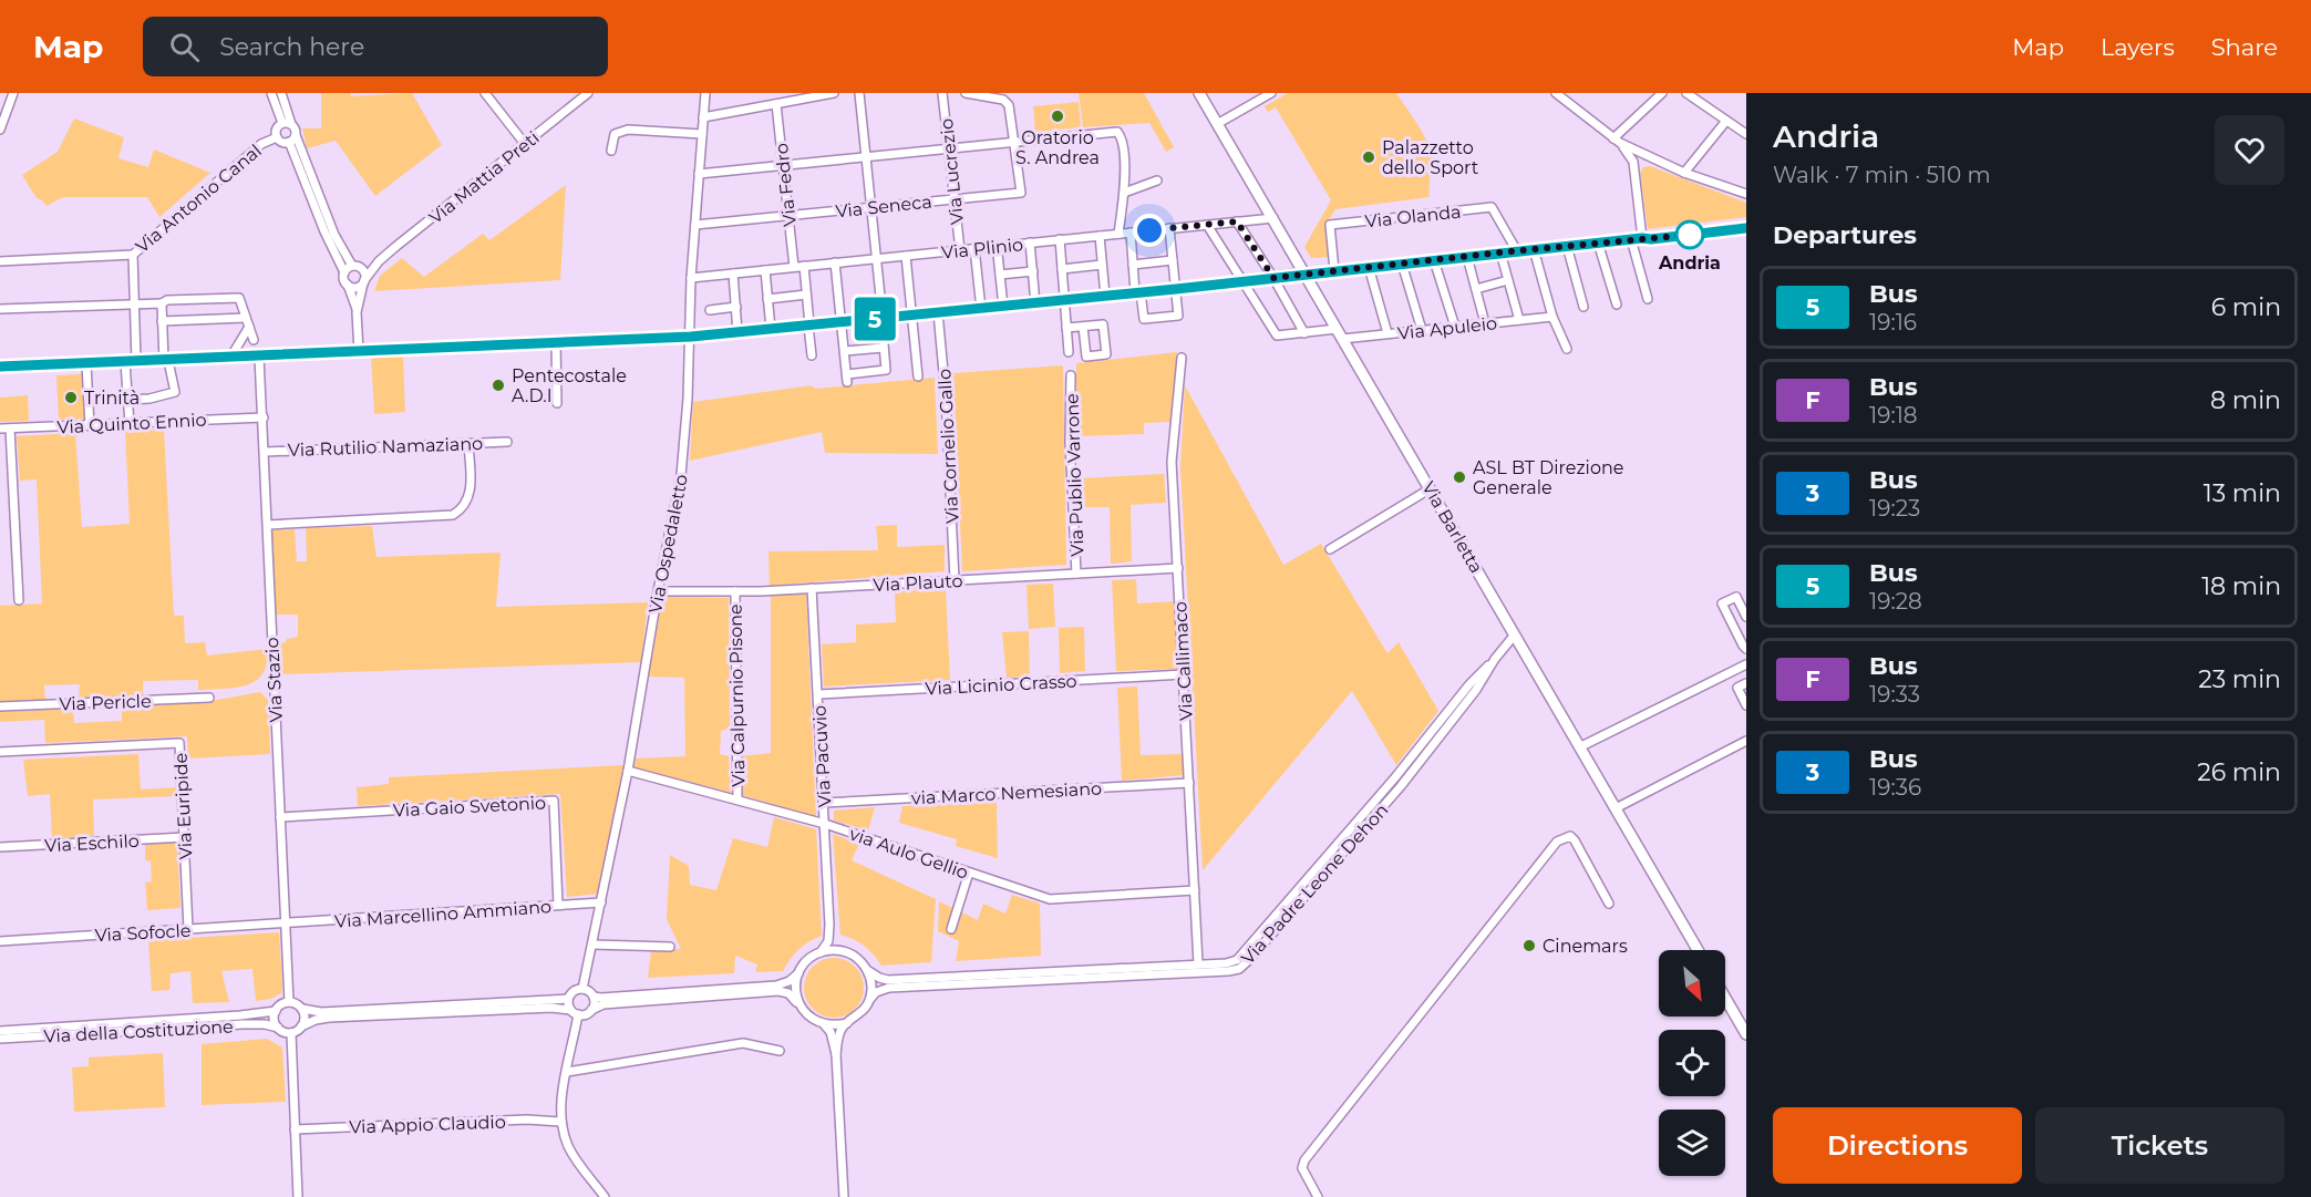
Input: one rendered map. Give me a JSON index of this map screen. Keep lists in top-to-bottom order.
{
  "streets": {
    "street": [
      "Via Lucrezio",
      "Via Mattia Preti",
      "Via Fedro",
      "Via Antonio Canal",
      "Via Seneca",
      "Via Olanda",
      "Via Plinio",
      "Via Apuleio",
      "Via Quinto Ennio",
      "Via Rutilio Namaziano",
      "Via Cornelio Gallo",
      "Via Publio Varrone",
      "Via Barletta",
      "Via Ospedaletto",
      "Via Plauto",
      "Via Callimaco",
      "Via Stazio",
      "Via Licinio Crasso",
      "Via Calpurnio Pisone",
      "Via Pericle",
      "Via Pacuvio",
      "via Marco Nemesiano",
      "Via Euripide",
      "Via Gaio Svetonio",
      "Via Eschilo",
      "via Aulo Gellio",
      "Via Padre Leone Dehon",
      "Via Marcellino Ammiano",
      "Via Sofocle",
      "Via della Costituzione",
      "Via Appio Claudio"
    ]
  },
  "crossings": [
    ["Via Lucrezio", "Via Seneca"],
    ["Via Lucrezio", "Via Plinio"],
    ["Via Fedro", "Via Seneca"],
    ["Via Fedro", "Via Plinio"],
    ["Via Seneca", "Via Ospedaletto"],
    ["Via Plinio", "Via Barletta"],
    ["Via Plinio", "Via Ospedaletto"],
    ["Via Apuleio", "Via Barletta"],
    ["Via Quinto Ennio", "Via Stazio"],
    ["Via Rutilio Namaziano", "Via Stazio"],
    ["Via Cornelio Gallo", "Via Plauto"],
    ["Via Publio Varrone", "Via Plauto"],
    ["Via Barletta", "Via Padre Leone Dehon"],
    ["Via Ospedaletto", "Via Plauto"],
    ["Via Ospedaletto", "via Aulo Gellio"],
    ["Via Ospedaletto", "Via Marcellino Ammiano"],
    ["Via Plauto", "Via Callimaco"],
    ["Via Plauto", "Via Calpurnio Pisone"],
    ["Via Plauto", "Via Pacuvio"],
    ["Via Callimaco", "Via Licinio Crasso"],
    ["Via Callimaco", "via Marco Nemesiano"],
    ["Via Callimaco", "via Aulo Gellio"],
    ["Via Callimaco", "Via Padre Leone Dehon"],
    ["Via Stazio", "Via Gaio Svetonio"],
    ["Via Stazio", "Via Marcellino Ammiano"],
    ["Via Stazio", "Via Sofocle"],
    ["Via Stazio", "Via della Costituzione"],
    ["Via Licinio Crasso", "Via Pacuvio"],
    ["Via Calpurnio Pisone", "via Aulo Gellio"],
    ["Via Pacuvio", "via Marco Nemesiano"],
    ["Via Pacuvio", "via Aulo Gellio"],
    ["Via Pacuvio", "Via Padre Leone Dehon"],
    ["Via Euripide", "Via Eschilo"],
    ["Via Euripide", "Via Sofocle"],
    ["Via Gaio Svetonio", "Via Marcellino Ammiano"],
    ["Via Marcellino Ammiano", "Via Sofocle"]
  ],
  "places": [
    "Oratorio S. Andrea",
    "Palazzetto dello Sport",
    "Andria",
    "Pentecostale A.D.I",
    "Trinità",
    "ASL BT Direzione Generale",
    "Cinemars"
  ],
  "lines": ["bus line 5"],
  "north": "bottom right",
  "page": {
    "header": "Map",
    "search": "Search here",
    "nav": ["Map", "Layers", "Share"],
    "on_map": "5",
    "heading": [
      ["Andria", "Walk · 7 min · 510 m"],
      "Departures"
    ],
    "list": [
      {
        "mark": "5",
        "name": "Bus",
        "note": "19:16",
        "value": "6 min"
      },
      {
        "mark": "F",
        "name": "Bus",
        "note": "19:18",
        "value": "8 min"
      },
      {
        "mark": "3",
        "name": "Bus",
        "note": "19:23",
        "value": "13 min"
      },
      {
        "mark": "5",
        "name": "Bus",
        "note": "19:28",
        "value": "18 min"
      },
      {
        "mark": "F",
        "name": "Bus",
        "note": "19:33",
        "value": "23 min"
      },
      {
        "mark": "3",
        "name": "Bus",
        "note": "19:36",
        "value": "26 min"
      }
    ],
    "buttons": ["Directions", "Tickets"]
  }
}
